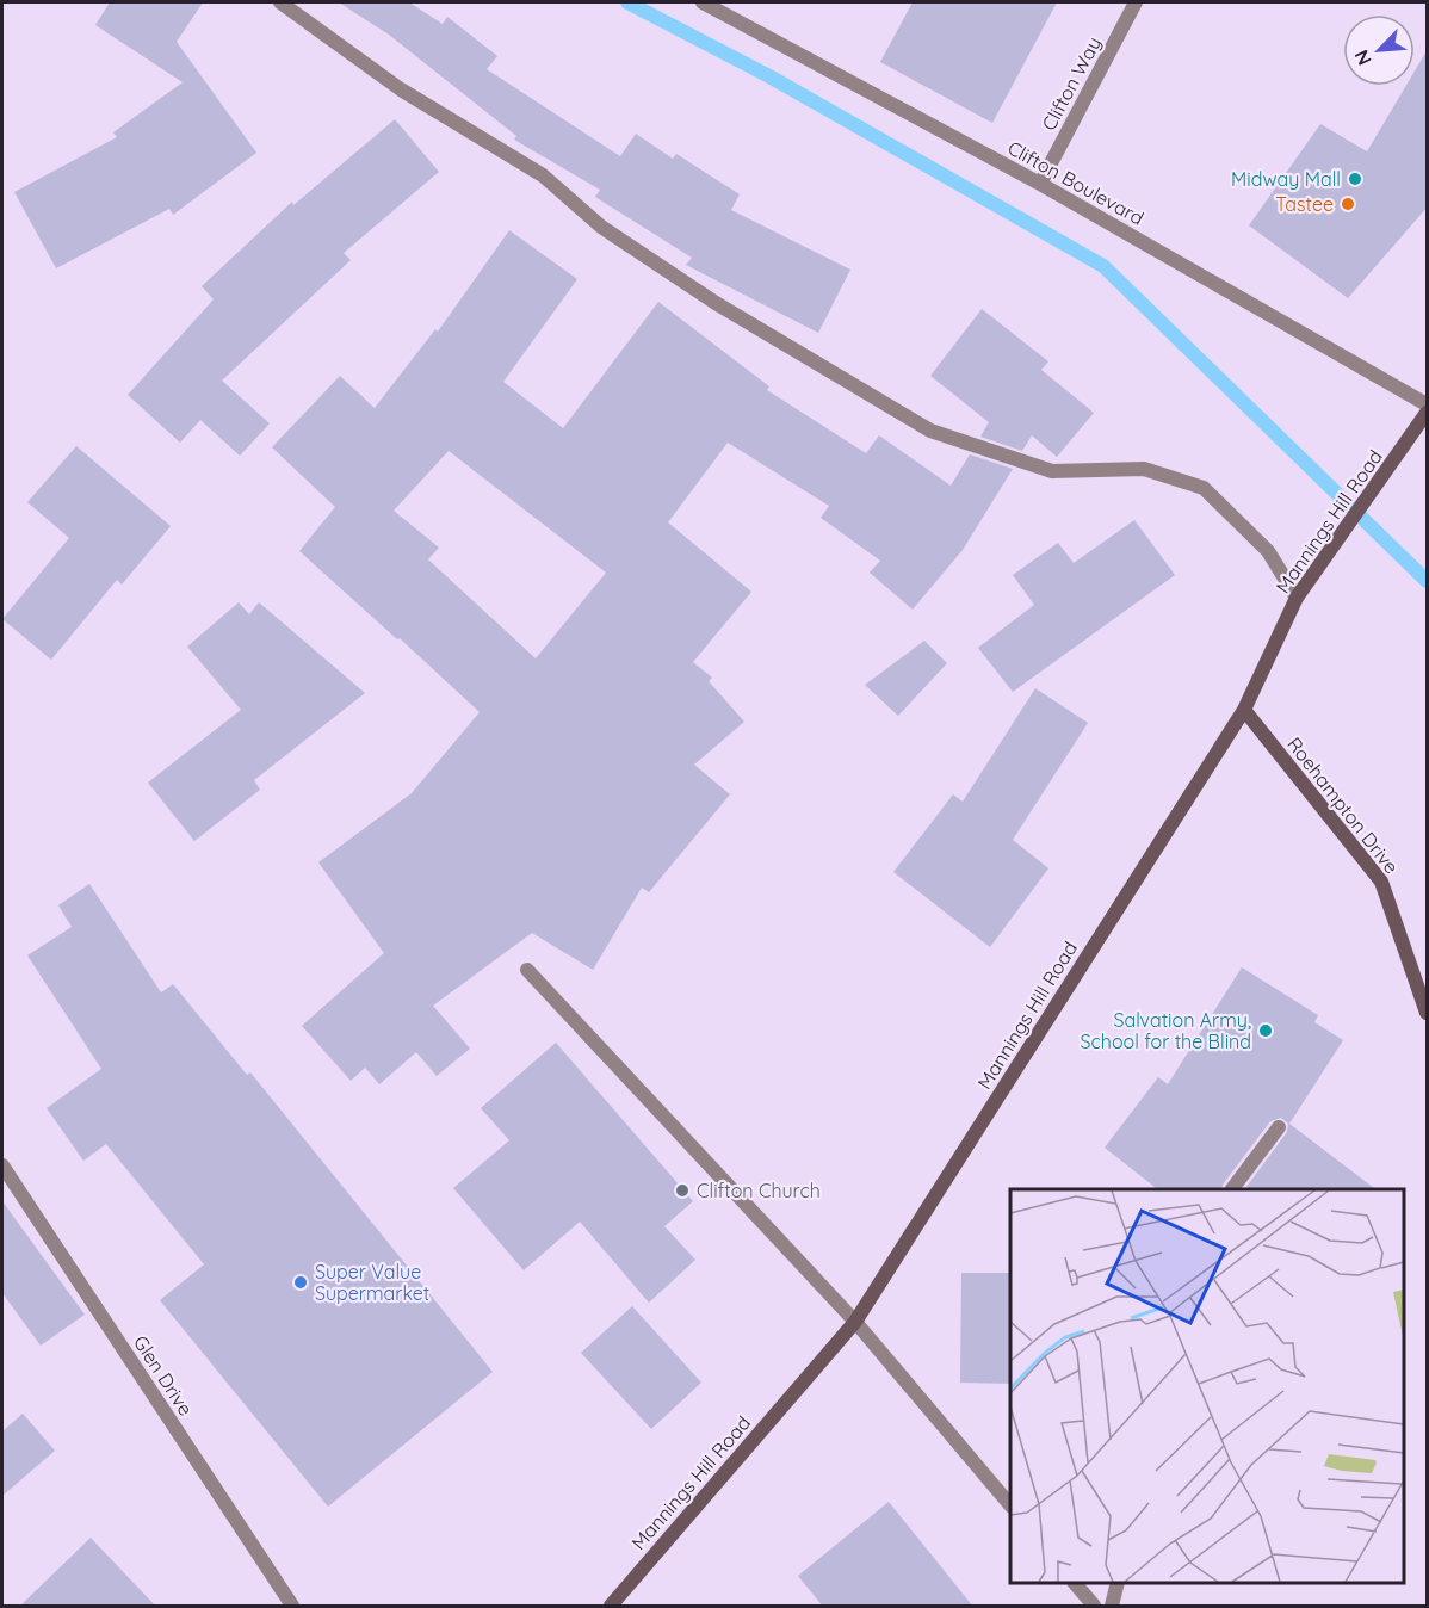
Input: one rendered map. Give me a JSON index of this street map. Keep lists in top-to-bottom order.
{
  "streets": {
    "main road": ["Mannings Hill Road", "Roehampton Drive"],
    "street": ["Clifton Way", "Clifton Boulevard", "Glen Drive"]
  },
  "crossings": [
    ["Clifton Way", "Clifton Boulevard"],
    ["Mannings Hill Road", "Roehampton Drive"]
  ],
  "places": [
    "Midway Mall",
    "Tastee",
    "Salvation Army, School for the Blind",
    "Clifton Church",
    "Super Value Supermarket"
  ],
  "north": "bottom left"
}
